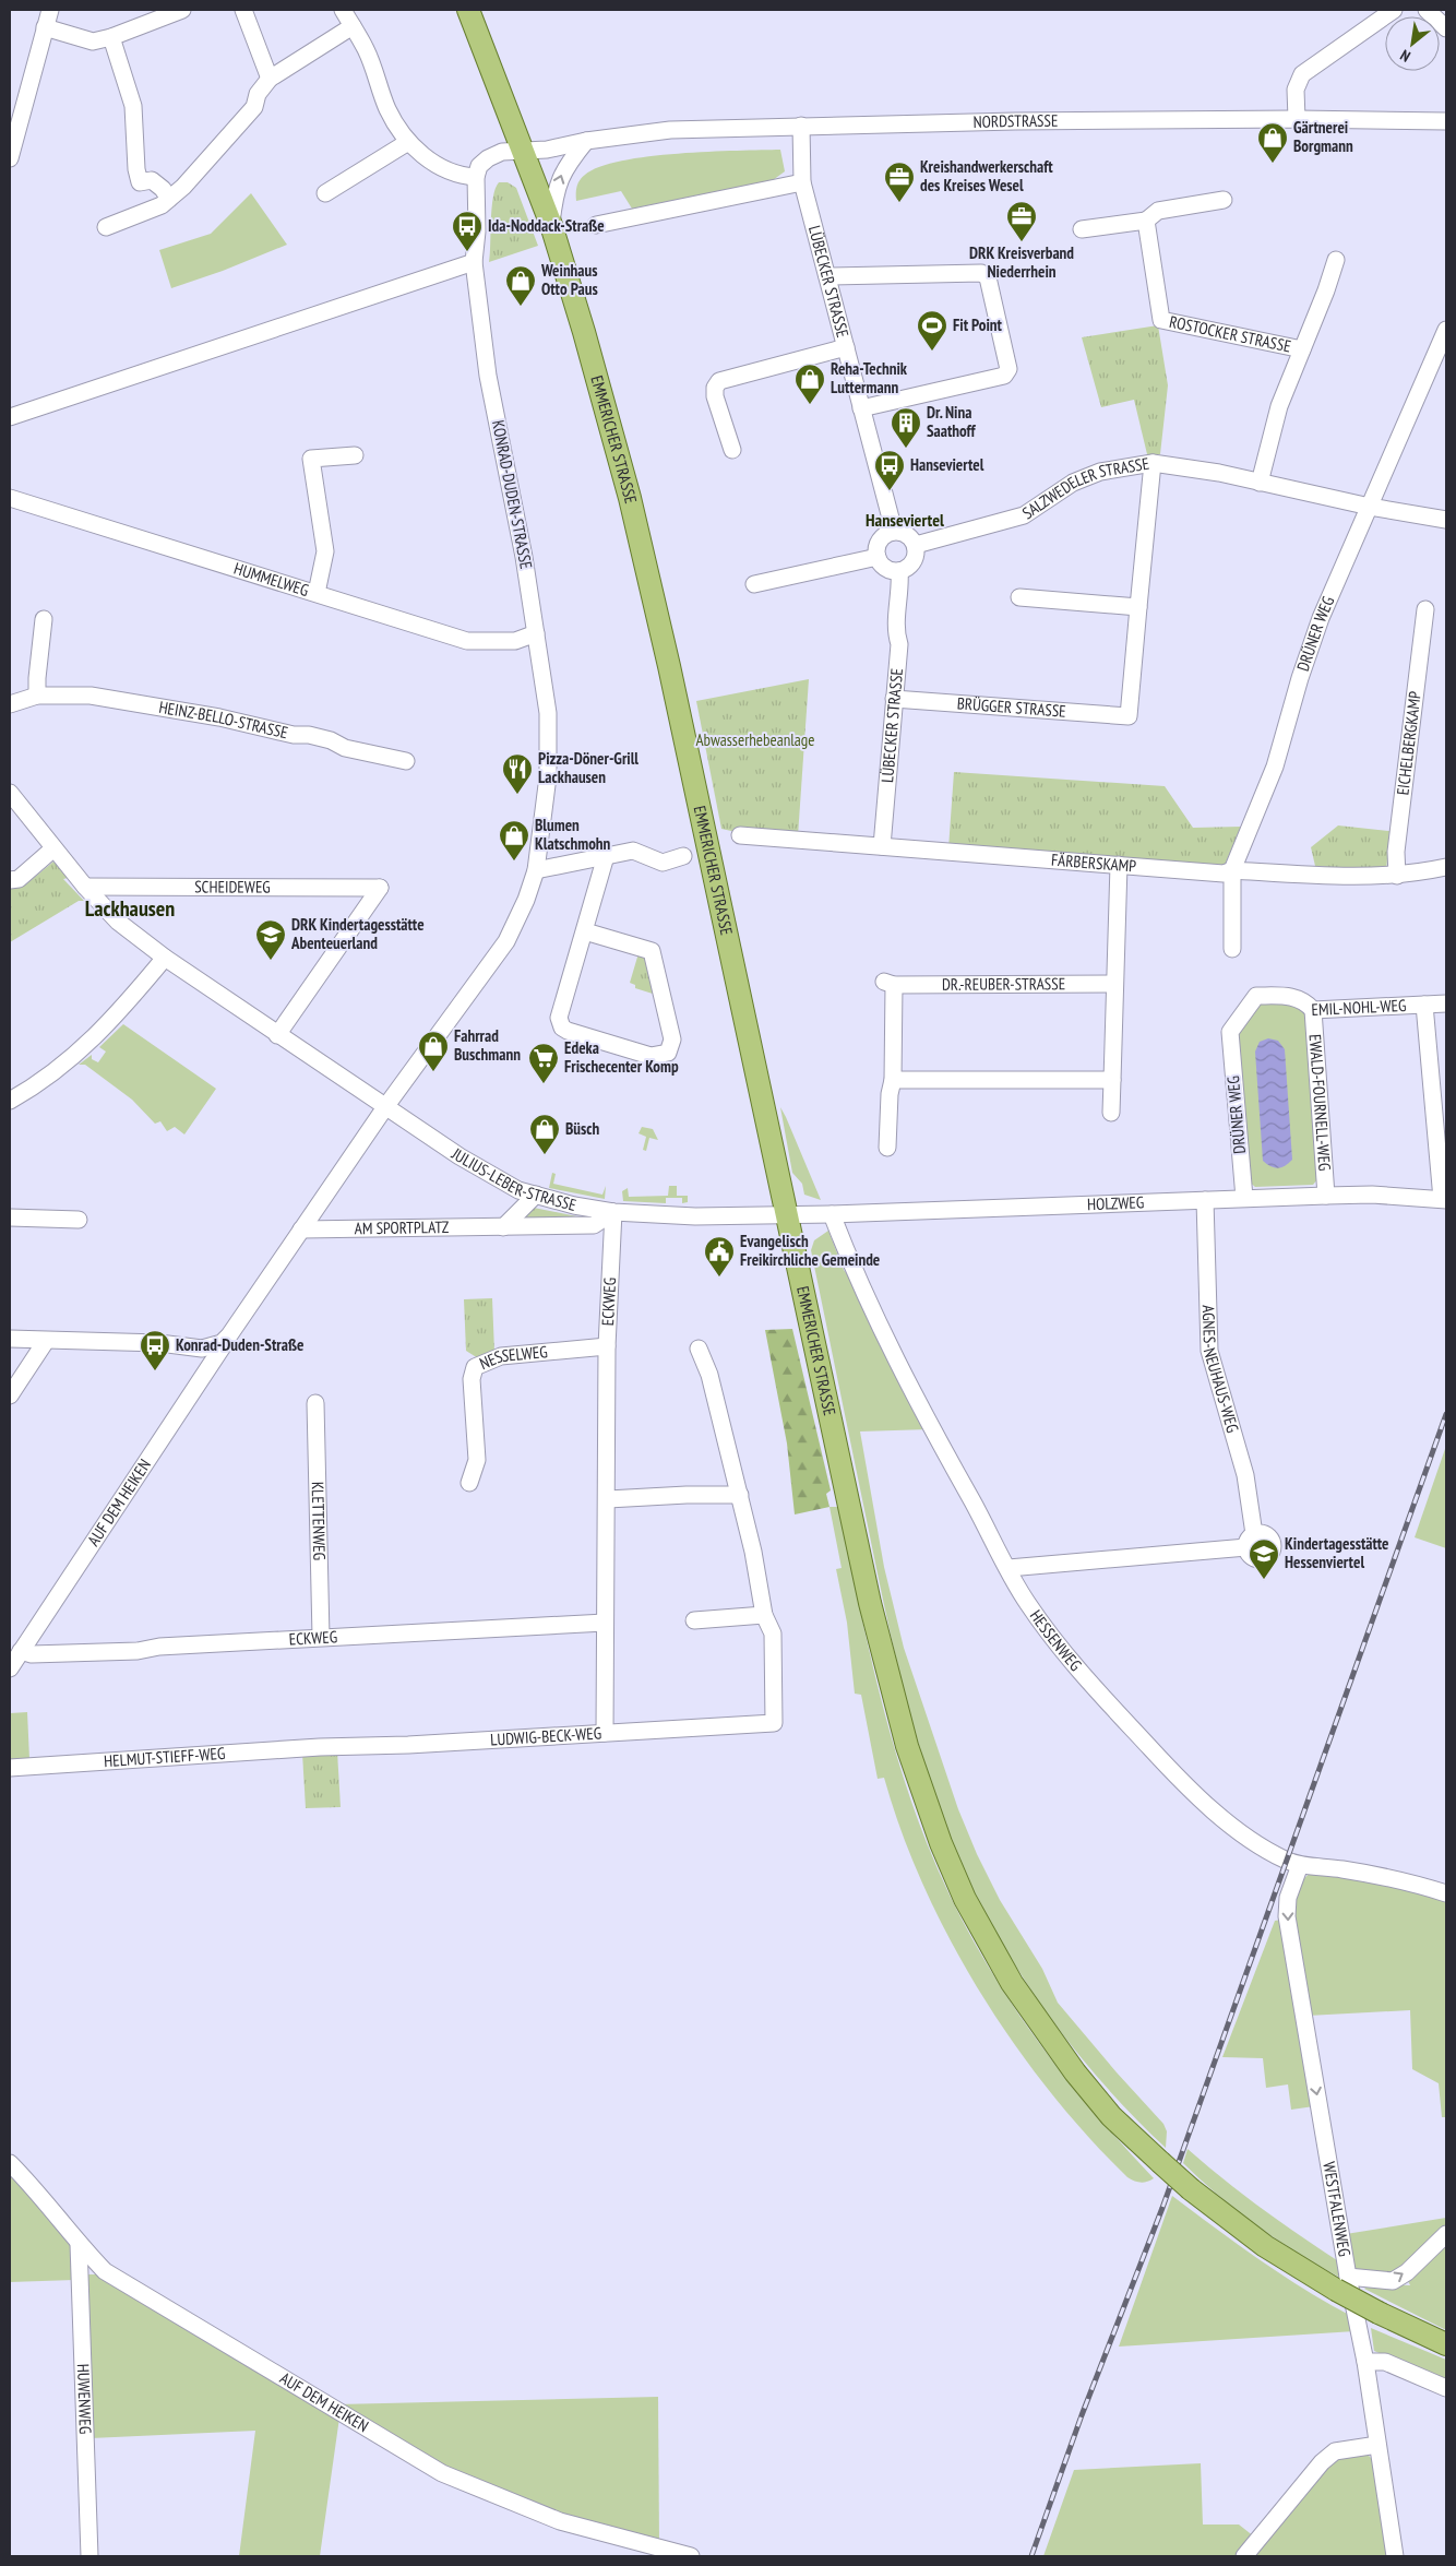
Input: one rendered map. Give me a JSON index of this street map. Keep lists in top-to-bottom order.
{
  "streets": {
    "main road": ["EMMERICHER STRASSE"],
    "street": [
      "NORDSTRASSE",
      "LÜBECKER STRASSE",
      "ROSTOCKER STRASSE",
      "SALZWEDELER STRASSE",
      "KONRAD-DUDEN-STRASSE",
      "HUMMELWEG",
      "DRÜNER WEG",
      "BRÜGGER STRASSE",
      "HEINZ-BELLO-STRASSE",
      "EICHELBERGKAMP",
      "FÄRBERSKAMP",
      "SCHEIDEWEG",
      "DR.-REUBER-STRASSE",
      "EMIL-NOHL-WEG",
      "EWALD-FOURNELL-WEG",
      "JULIUS-LEBER-STRASSE",
      "HOLZWEG",
      "AM SPORTPLATZ",
      "ECKWEG",
      "NESSELWEG",
      "AGNES-NEUHAUS-WEG",
      "AUF DEM HEIKEN",
      "KLETTENWEG",
      "HESSENWEG",
      "LUDWIG-BECK-WEG",
      "HELMUT-STIEFF-WEG",
      "WESTFALENWEG",
      "HUWENWEG"
    ]
  },
  "crossings": [
    ["NORDSTRASSE", "LÜBECKER STRASSE"],
    ["NORDSTRASSE", "EMMERICHER STRASSE"],
    ["LÜBECKER STRASSE", "SALZWEDELER STRASSE"],
    ["LÜBECKER STRASSE", "BRÜGGER STRASSE"],
    ["LÜBECKER STRASSE", "FÄRBERSKAMP"],
    ["EMMERICHER STRASSE", "JULIUS-LEBER-STRASSE"],
    ["EMMERICHER STRASSE", "HOLZWEG"],
    ["EMMERICHER STRASSE", "WESTFALENWEG"],
    ["SALZWEDELER STRASSE", "DRÜNER WEG"],
    ["KONRAD-DUDEN-STRASSE", "HUMMELWEG"],
    ["KONRAD-DUDEN-STRASSE", "JULIUS-LEBER-STRASSE"],
    ["KONRAD-DUDEN-STRASSE", "AM SPORTPLATZ"],
    ["KONRAD-DUDEN-STRASSE", "AUF DEM HEIKEN"],
    ["DRÜNER WEG", "FÄRBERSKAMP"],
    ["DRÜNER WEG", "EMIL-NOHL-WEG"],
    ["DRÜNER WEG", "HOLZWEG"],
    ["EICHELBERGKAMP", "FÄRBERSKAMP"],
    ["SCHEIDEWEG", "JULIUS-LEBER-STRASSE"],
    ["EMIL-NOHL-WEG", "EWALD-FOURNELL-WEG"],
    ["EWALD-FOURNELL-WEG", "HOLZWEG"],
    ["JULIUS-LEBER-STRASSE", "HOLZWEG"],
    ["JULIUS-LEBER-STRASSE", "AM SPORTPLATZ"],
    ["JULIUS-LEBER-STRASSE", "ECKWEG"],
    ["HOLZWEG", "AGNES-NEUHAUS-WEG"],
    ["HOLZWEG", "HESSENWEG"],
    ["AM SPORTPLATZ", "ECKWEG"],
    ["ECKWEG", "NESSELWEG"],
    ["ECKWEG", "AUF DEM HEIKEN"],
    ["ECKWEG", "KLETTENWEG"],
    ["ECKWEG", "LUDWIG-BECK-WEG"],
    ["AGNES-NEUHAUS-WEG", "HESSENWEG"],
    ["AUF DEM HEIKEN", "HUWENWEG"],
    ["HESSENWEG", "WESTFALENWEG"],
    ["LUDWIG-BECK-WEG", "HELMUT-STIEFF-WEG"]
  ],
  "one_way": ["WESTFALENWEG"],
  "districts": ["Hanseviertel", "Lackhausen"],
  "parks": ["Abwasserhebeanlage"],
  "places": {
    "shop": [
      "Gärtnerei Borgmann",
      "Weinhaus Otto Paus",
      "Reha-Technik Luttermann",
      "Blumen Klatschmohn",
      "Fahrrad Buschmann",
      "Büsch"
    ],
    "office": ["Kreishandwerkerschaft des Kreises Wesel", "DRK Kreisverband Niederrhein"],
    "bus stop": ["Ida-Noddack-Straße", "Hanseviertel", "Konrad-Duden-Straße"],
    "sports": ["Fit Point"],
    "building": ["Dr. Nina Saathoff"],
    "restaurant": ["Pizza-Döner-Grill Lackhausen"],
    "school or university": ["DRK Kindertagesstätte Abenteuerland", "Kindertagesstätte Hessenviertel"],
    "supermarket": ["Edeka Frischecenter Komp"],
    "public building": ["Evangelisch Freikirchliche Gemeinde"]
  },
  "north": "bottom left"
}
